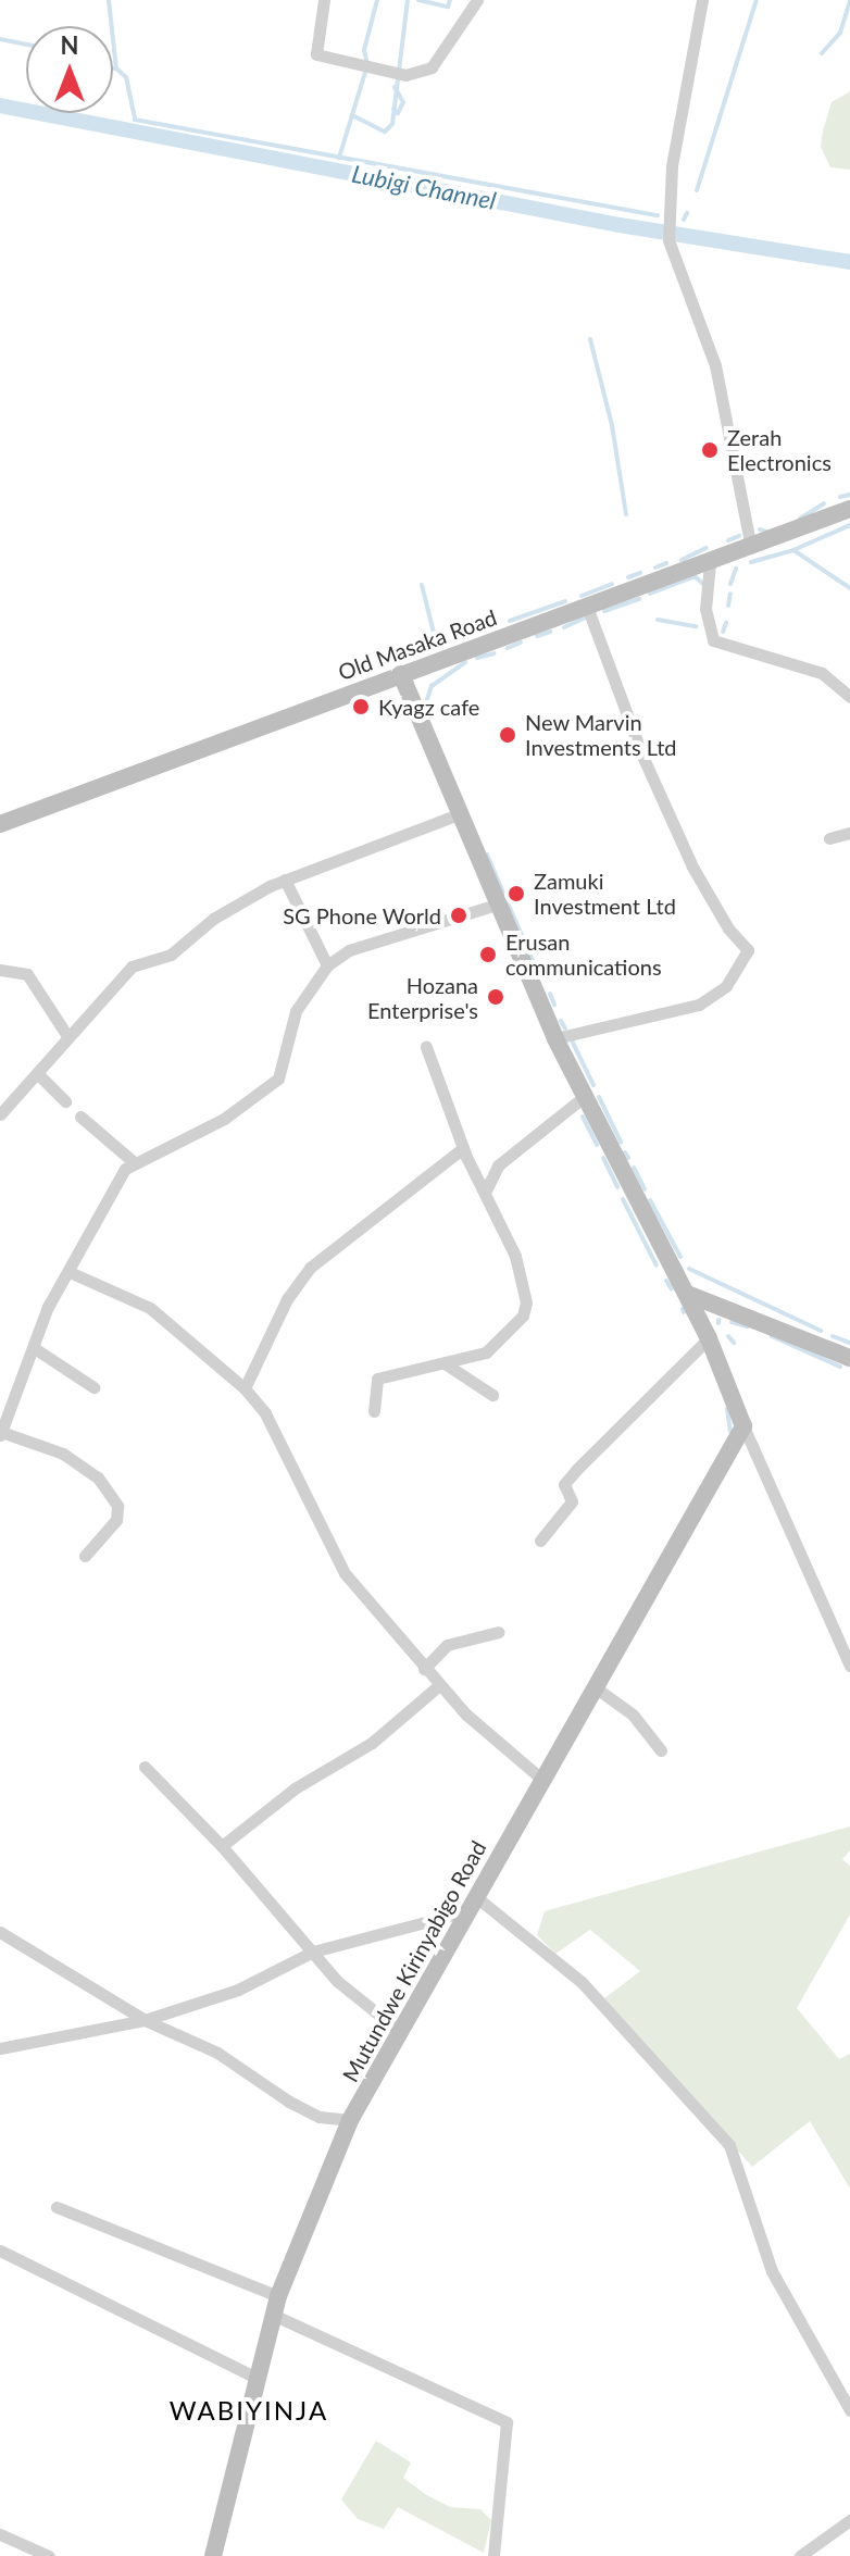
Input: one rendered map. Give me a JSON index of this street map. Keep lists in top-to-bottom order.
{
  "streets": {
    "main road": ["Old Masaka Road", "Mutundwe Kirinyabigo Road"]
  },
  "districts": ["WABIYINJA"],
  "water": ["Lubigi Channel"],
  "places": [
    "Zerah Electronics",
    "Kyagz cafe",
    "New Marvin Investments Ltd",
    "Zamuki Investment Ltd",
    "SG Phone World",
    "Erusan communications",
    "Hozana Enterprise's"
  ],
  "north": "top"
}
